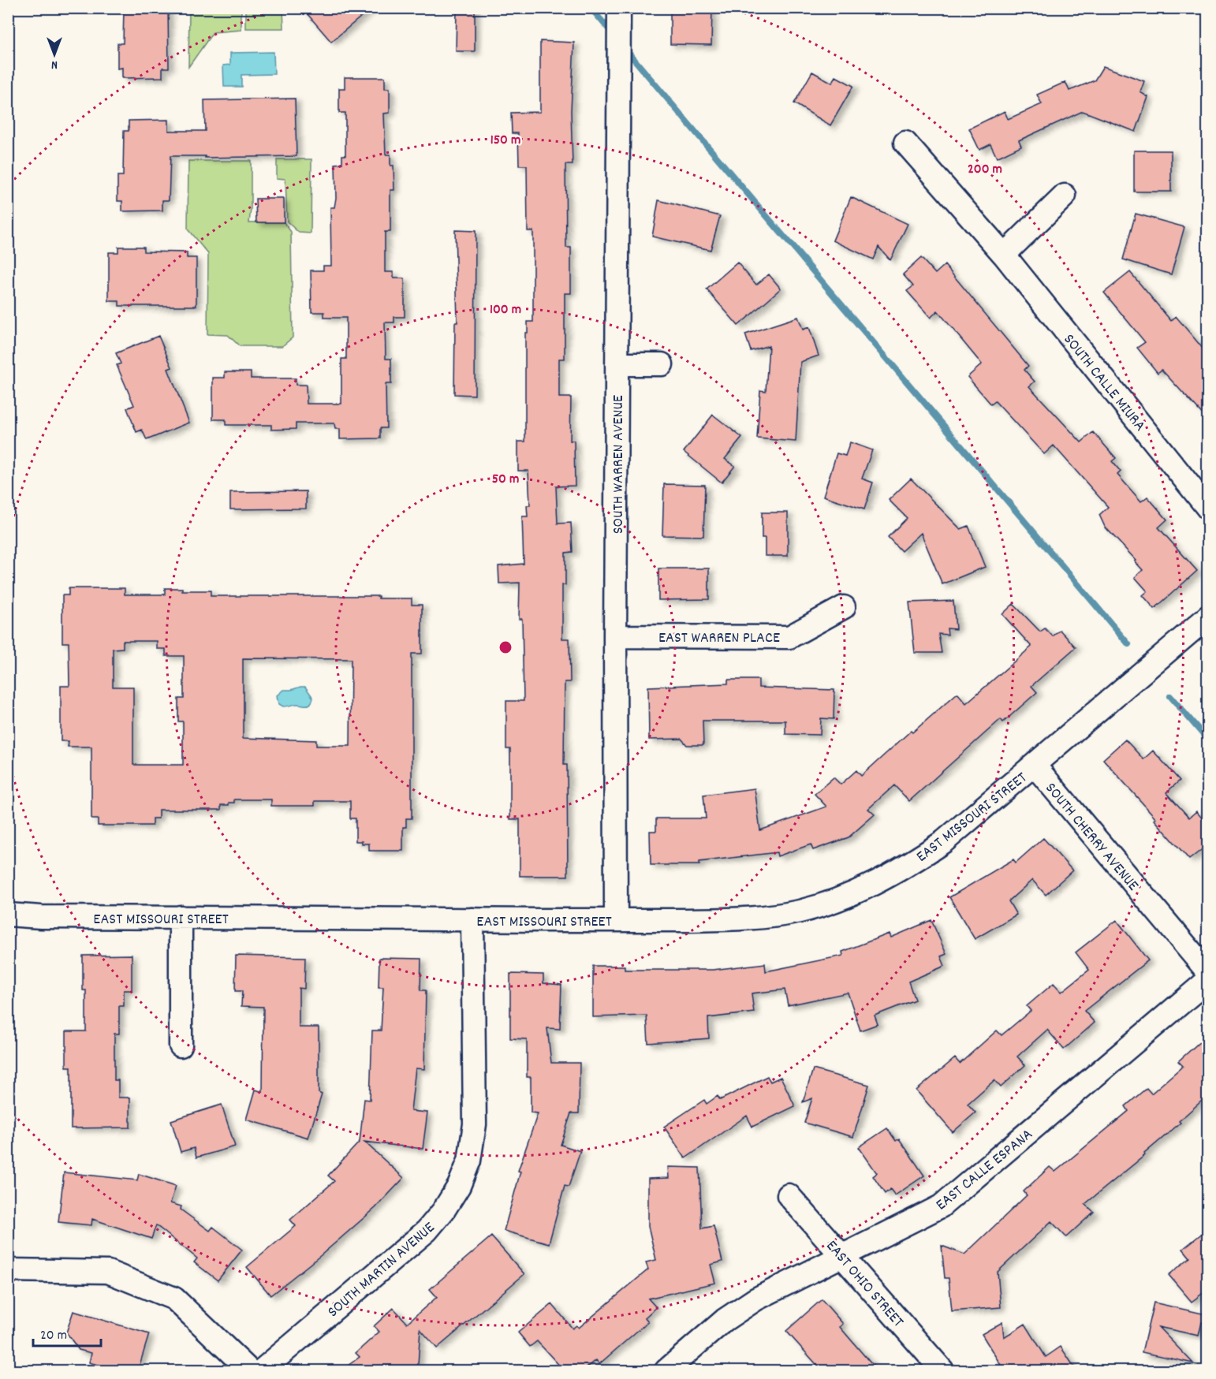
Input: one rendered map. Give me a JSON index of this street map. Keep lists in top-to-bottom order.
{
  "streets": {
    "street": [
      "SOUTH CALLE MIURA",
      "SOUTH WARREN AVENUE",
      "EAST WARREN PLACE",
      "EAST MISSOURI STREET",
      "SOUTH CHERRY AVENUE",
      "EAST CALLE ESPANA",
      "SOUTH MARTIN AVENUE",
      "EAST OHIO STREET"
    ]
  },
  "crossings": [
    ["SOUTH WARREN AVENUE", "EAST WARREN PLACE"],
    ["SOUTH WARREN AVENUE", "EAST MISSOURI STREET"],
    ["EAST MISSOURI STREET", "SOUTH CHERRY AVENUE"],
    ["EAST MISSOURI STREET", "SOUTH MARTIN AVENUE"],
    ["EAST CALLE ESPANA", "EAST OHIO STREET"]
  ],
  "scale_bar": "20 m",
  "north": "bottom",
  "rings": [
    "150 m",
    "200 m",
    "100 m",
    "50 m"
  ]
}
